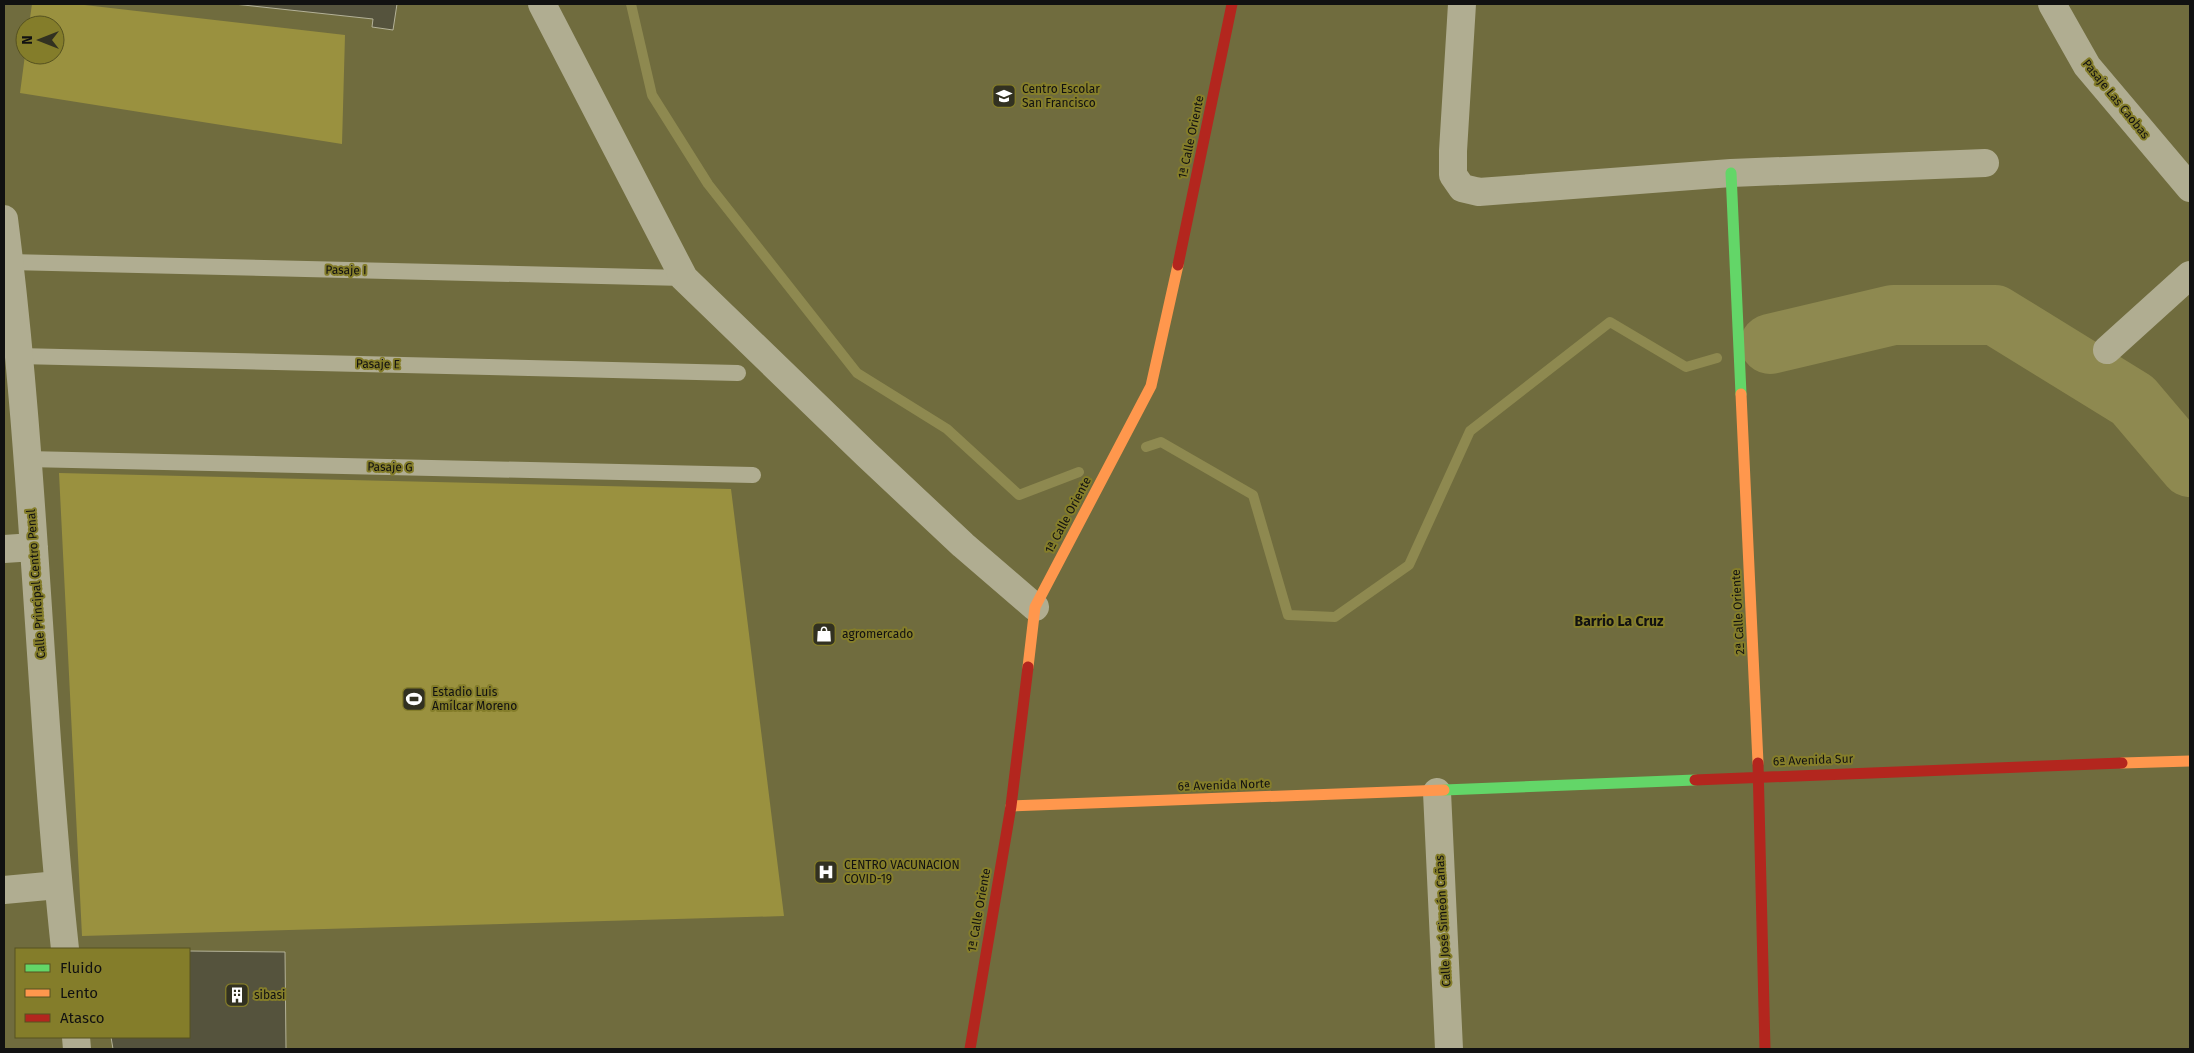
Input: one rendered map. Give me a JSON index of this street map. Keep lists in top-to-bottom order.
{
  "streets": {
    "street": [
      "Pasaje Las Caobas",
      "1ª Calle Oriente",
      "Calle Principal Centro Penal",
      "2ª Calle Oriente",
      "6ª Avenida Sur",
      "6ª Avenida Norte",
      "Calle José Simeón Cañas"
    ],
    "lane": ["Pasaje I", "Pasaje E", "Pasaje G"]
  },
  "crossings": [
    ["1ª Calle Oriente", "6ª Avenida Norte"],
    ["Pasaje I", "Calle Principal Centro Penal"],
    ["Pasaje E", "Calle Principal Centro Penal"],
    ["Pasaje G", "Calle Principal Centro Penal"],
    ["2ª Calle Oriente", "6ª Avenida Sur"],
    ["6ª Avenida Sur", "6ª Avenida Norte"],
    ["6ª Avenida Sur", "Calle José Simeón Cañas"],
    ["6ª Avenida Norte", "Calle José Simeón Cañas"]
  ],
  "districts": ["Barrio La Cruz"],
  "places": {
    "school or university": ["Centro Escolar San Francisco"],
    "shop": ["agromercado"],
    "sports": ["Estadio Luis Amílcar Moreno"],
    "hospital": ["CENTRO VACUNACION COVID-19"],
    "building": ["sibasi"]
  },
  "legend": ["Fluido", "Lento", "Atasco"],
  "north": "left"
}
